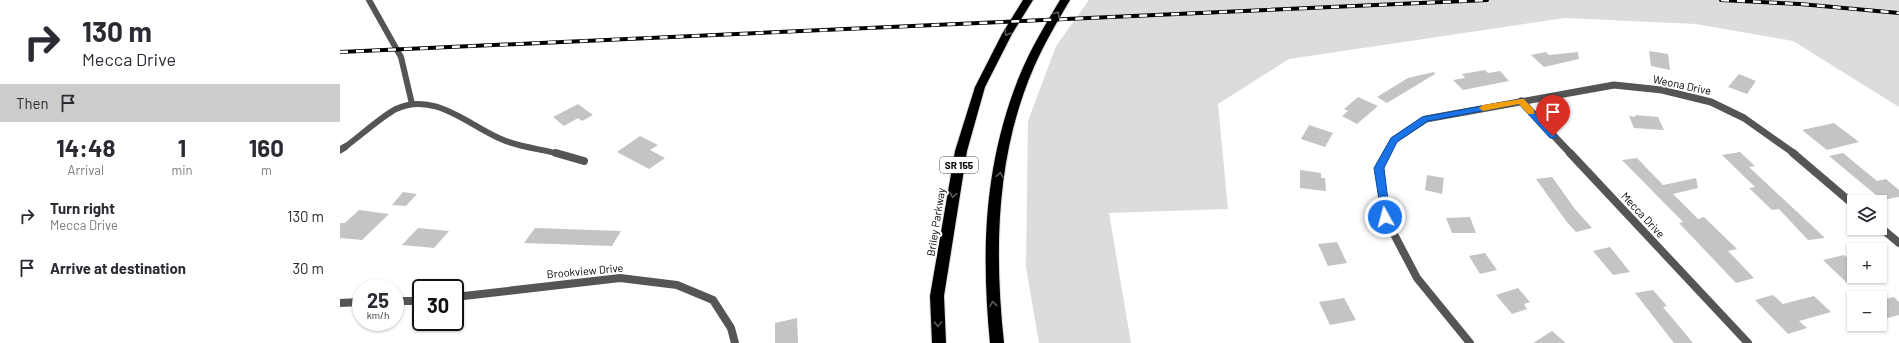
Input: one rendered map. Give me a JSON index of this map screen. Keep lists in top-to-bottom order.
{
  "streets": {
    "highway": ["SR 155", "Briley Parkway"],
    "street": ["Weona Drive", "Mecca Drive", "Brookview Drive"]
  },
  "crossings": [
    ["Weona Drive", "Mecca Drive"]
  ],
  "page": {
    "turn": ["130 m", "Mecca Drive"],
    "then": "Then",
    "eta": [
      "14:48",
      "Arrival",
      "1",
      "min",
      "160",
      "m"
    ],
    "list": [
      {
        "name": "Turn right",
        "note": "Mecca Drive",
        "value": "130 m"
      },
      {
        "name": "Arrive at destination",
        "value": "30 m"
      }
    ],
    "map_buttons": ["+", "−"],
    "speed": "25 km/h",
    "limit": "30"
  }
}
